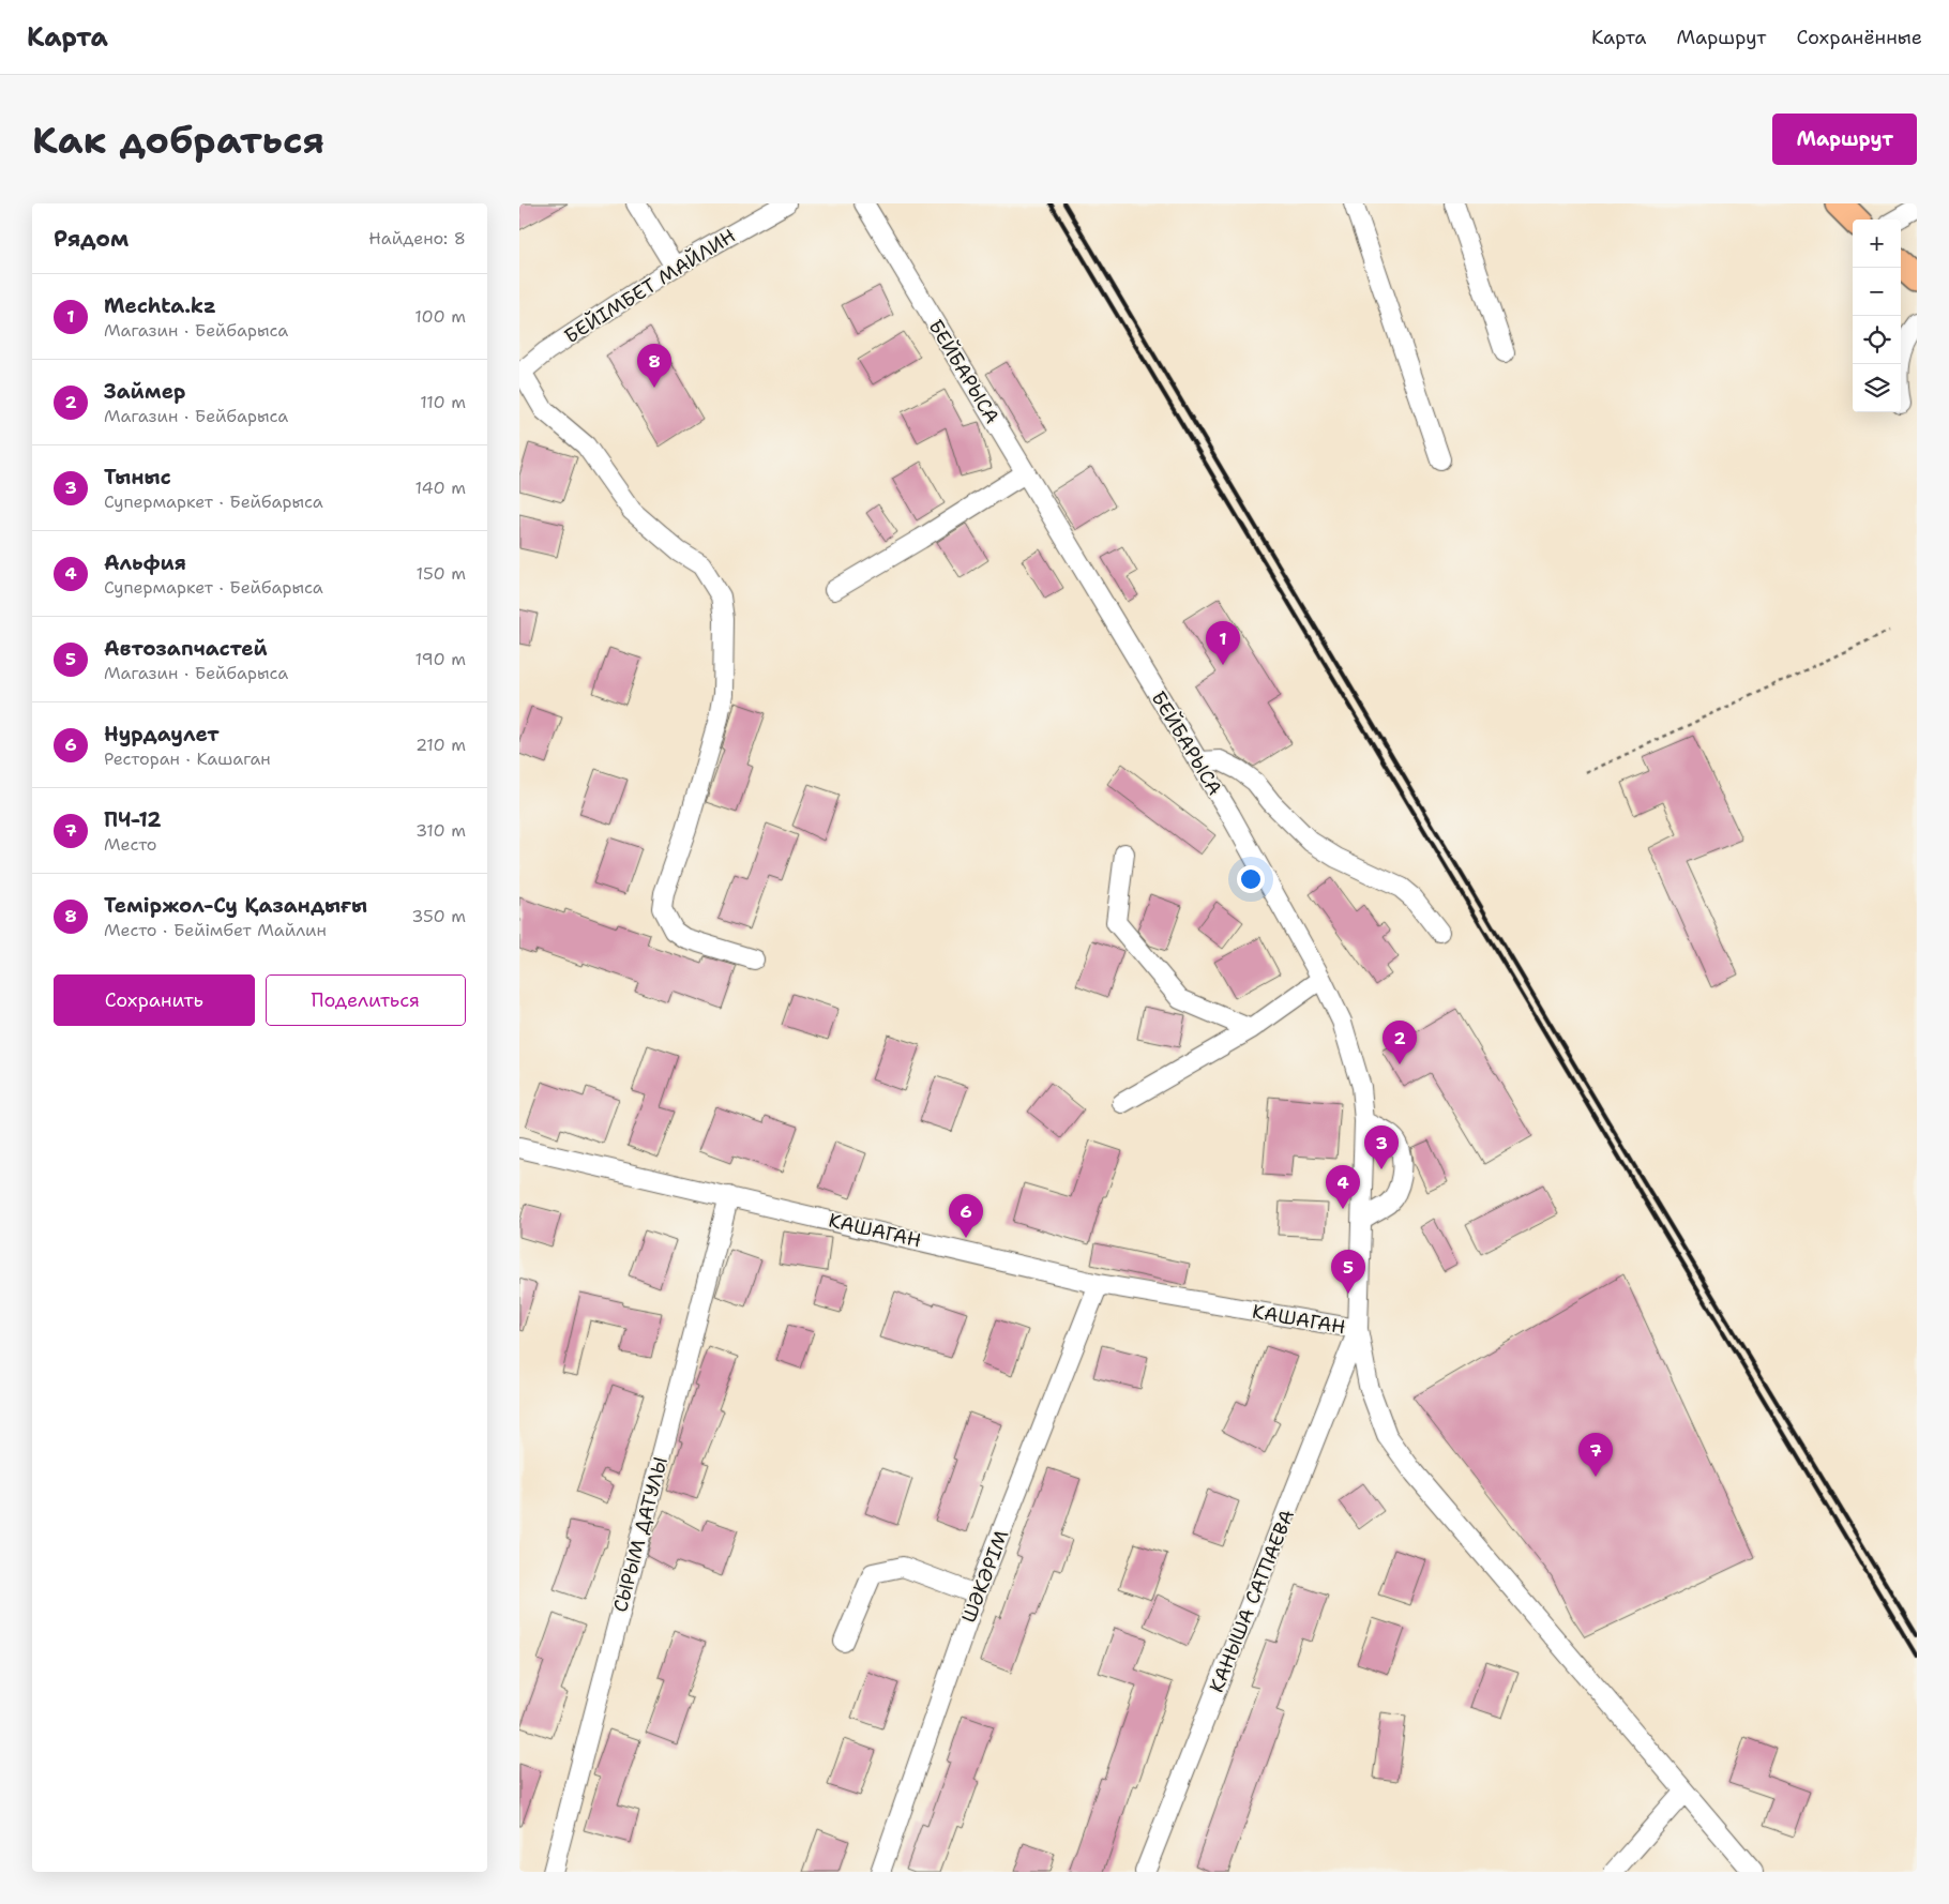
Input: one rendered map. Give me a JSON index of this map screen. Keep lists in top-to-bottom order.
{
  "streets": {
    "street": [
      "БЕЙІМБЕТ МАЙЛИН",
      "БЕЙБАРЫСА",
      "КАШАГАН",
      "СЫРЫМ ДАТУЛЫ",
      "ШӘКӘРІМ",
      "КАНЫША САТПАЕВА"
    ]
  },
  "crossings": [
    ["БЕЙБАРЫСА", "КАШАГАН"],
    ["БЕЙБАРЫСА", "КАНЫША САТПАЕВА"],
    ["КАШАГАН", "СЫРЫМ ДАТУЛЫ"],
    ["КАШАГАН", "ШӘКӘРІМ"],
    ["КАШАГАН", "КАНЫША САТПАЕВА"]
  ],
  "page": {
    "header": "Карта",
    "nav": ["Карта", "Маршрут", "Сохранённые"],
    "buttons": [
      "Маршрут",
      ["Сохранить", "Поделиться"]
    ],
    "title": "Как добраться",
    "heading": ["Рядом", "Найдено: 8"],
    "map_buttons": ["+", "−"],
    "list": [
      {
        "mark": "1",
        "name": "Mechta.kz",
        "note": "Магазин · Бейбарыса",
        "value": "100 m"
      },
      {
        "mark": "2",
        "name": "Займер",
        "note": "Магазин · Бейбарыса",
        "value": "110 m"
      },
      {
        "mark": "3",
        "name": "Тыныс",
        "note": "Супермаркет · Бейбарыса",
        "value": "140 m"
      },
      {
        "mark": "4",
        "name": "Альфия",
        "note": "Супермаркет · Бейбарыса",
        "value": "150 m"
      },
      {
        "mark": "5",
        "name": "Автозапчастей",
        "note": "Магазин · Бейбарыса",
        "value": "190 m"
      },
      {
        "mark": "6",
        "name": "Нурдаулет",
        "note": "Ресторан · Кашаган",
        "value": "210 m"
      },
      {
        "mark": "7",
        "name": "ПЧ-12",
        "note": "Место",
        "value": "310 m"
      },
      {
        "mark": "8",
        "name": "Теміржол-Су Қазандығы",
        "note": "Место · Бейімбет Майлин",
        "value": "350 m"
      }
    ],
    "pins": [
      "8",
      "1",
      "2",
      "3",
      "4",
      "6",
      "5",
      "7"
    ]
  }
}
